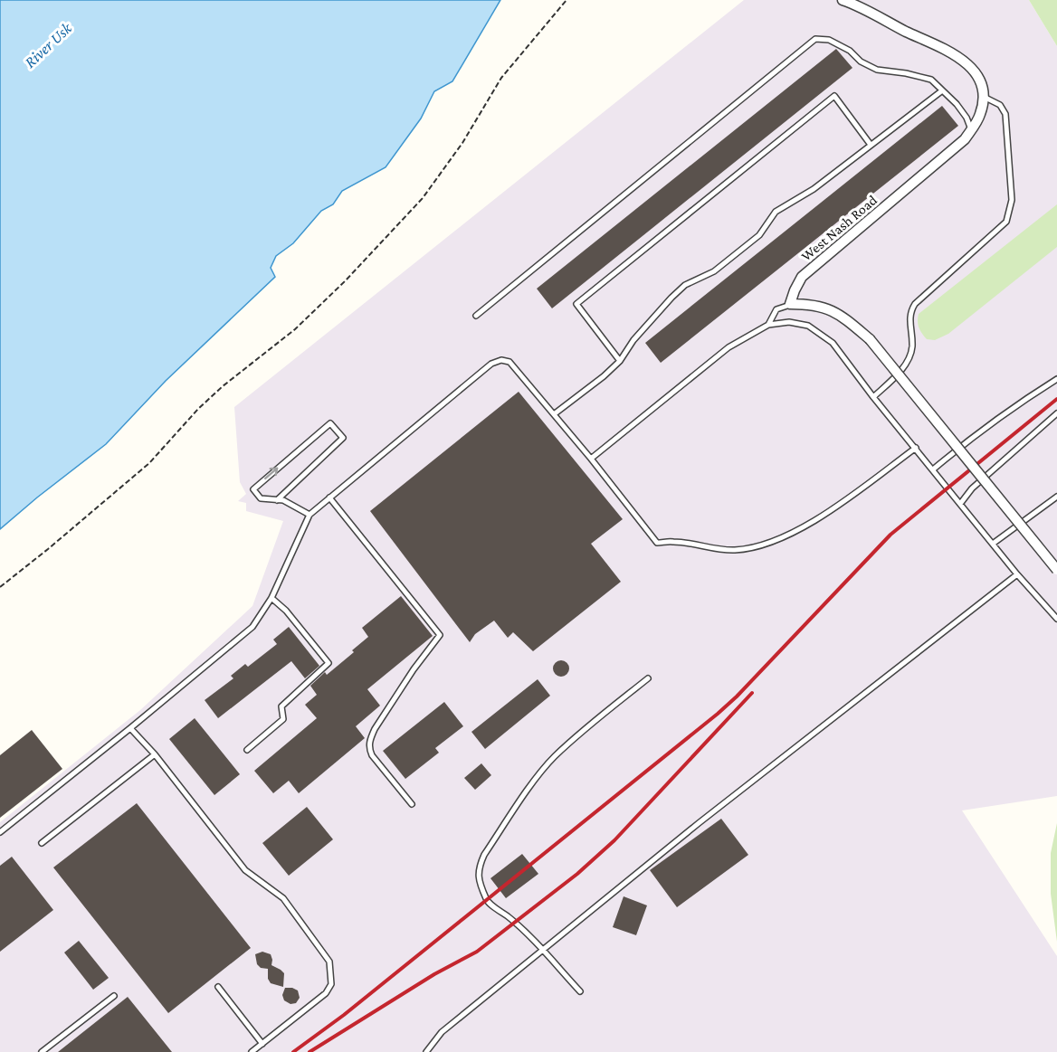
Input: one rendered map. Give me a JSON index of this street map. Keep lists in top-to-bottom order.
{
  "streets": {
    "street": ["West Nash Road"]
  },
  "water": ["River Usk"]
}
